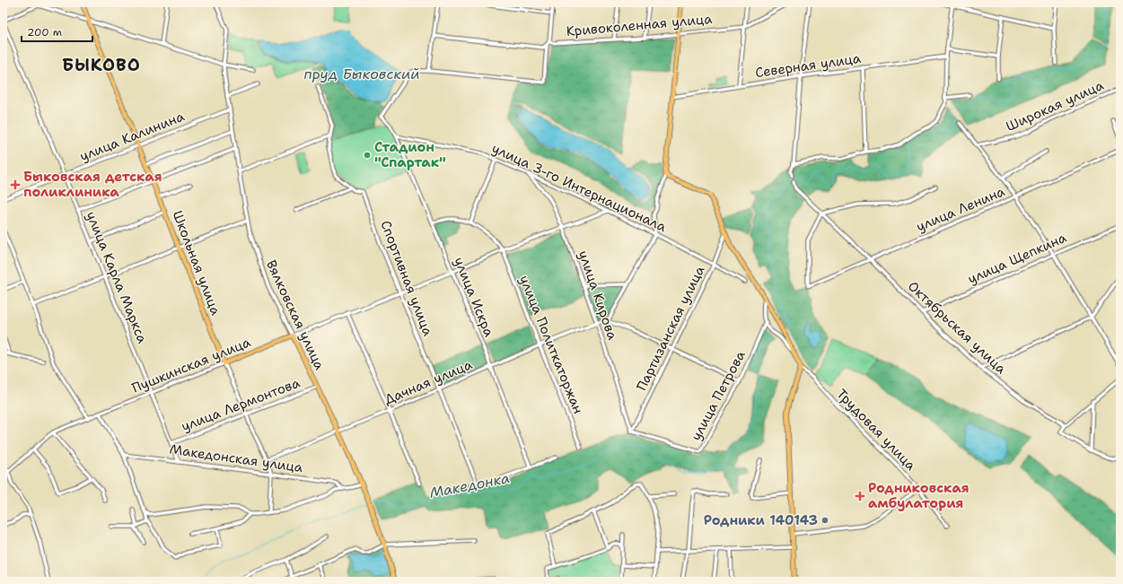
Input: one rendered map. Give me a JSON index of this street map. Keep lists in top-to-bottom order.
{
  "streets": {
    "main road": ["Школьная улица", "Вялковская улица", "Пушкинская улица"],
    "street": [
      "Кривоколенная улица",
      "Северная улица",
      "Широкая улица",
      "улица Калинина",
      "улица 3-го Интернационала",
      "улица Ленина",
      "улица Щепкина",
      "улица Карла Маркса",
      "Спортивная улица",
      "улица Кирова",
      "улица Искра",
      "Октябрьская улица",
      "Партизанская улица",
      "улица Политкаторжан",
      "Дачная улица",
      "улица Петрова",
      "улица Лермонтова",
      "Трудовая улица",
      "Македонская улица"
    ]
  },
  "crossings": [
    ["улица Калинина", "Школьная улица"],
    ["улица Калинина", "улица Карла Маркса"],
    ["улица Калинина", "Вялковская улица"],
    ["улица 3-го Интернационала", "улица Кирова"],
    ["улица 3-го Интернационала", "улица Искра"],
    ["улица 3-го Интернационала", "Партизанская улица"],
    ["улица 3-го Интернационала", "Пушкинская улица"],
    ["улица Ленина", "Октябрьская улица"],
    ["улица Щепкина", "Октябрьская улица"],
    ["Школьная улица", "Пушкинская улица"],
    ["Школьная улица", "Дачная улица"],
    ["Школьная улица", "улица Лермонтова"],
    ["Школьная улица", "Македонская улица"],
    ["улица Карла Маркса", "Пушкинская улица"],
    ["улица Карла Маркса", "улица Лермонтова"],
    ["улица Карла Маркса", "Македонская улица"],
    ["Спортивная улица", "улица Искра"],
    ["Спортивная улица", "Пушкинская улица"],
    ["Спортивная улица", "Дачная улица"],
    ["улица Кирова", "Партизанская улица"],
    ["улица Кирова", "Пушкинская улица"],
    ["улица Кирова", "Дачная улица"],
    ["улица Кирова", "улица Петрова"],
    ["улица Искра", "улица Политкаторжан"],
    ["улица Искра", "Пушкинская улица"],
    ["улица Искра", "Дачная улица"],
    ["Вялковская улица", "Пушкинская улица"],
    ["Вялковская улица", "Дачная улица"],
    ["Вялковская улица", "улица Лермонтова"],
    ["Партизанская улица", "улица Петрова"],
    ["улица Политкаторжан", "Пушкинская улица"],
    ["улица Политкаторжан", "Дачная улица"]
  ],
  "districts": ["БЫКОВО"],
  "water": ["пруд Быковский", "Македонка"],
  "places": {
    "other": ["Стадион \"Спартак\"", "Родники 140143"],
    "health": ["Быковская детская поликлиника", "Родниковская амбулатория"]
  },
  "scale_bar": "200 m"
}
